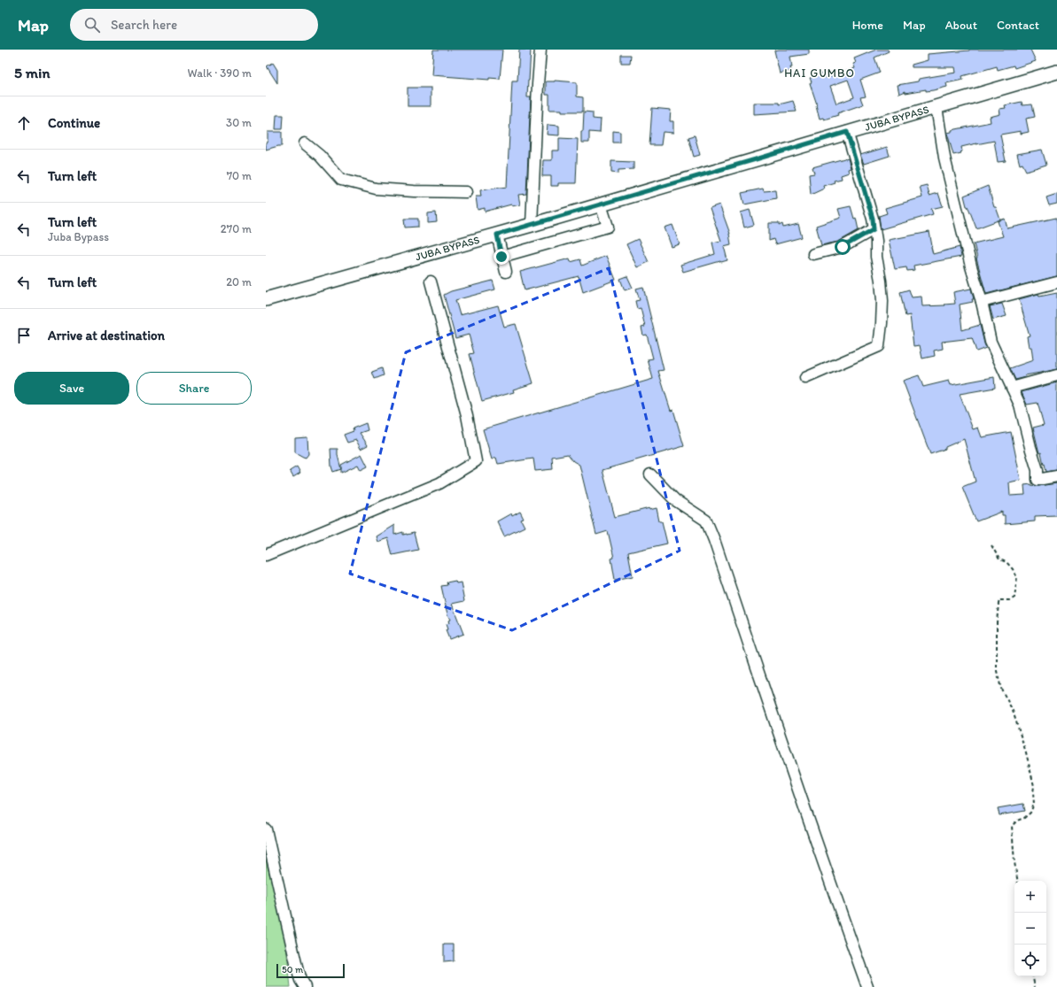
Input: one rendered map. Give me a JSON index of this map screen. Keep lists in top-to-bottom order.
{
  "streets": {
    "main road": ["JUBA BYPASS"]
  },
  "districts": ["HAI GUMBO"],
  "scale_bar": "50 m",
  "page": {
    "header": "Map",
    "search": "Search here",
    "nav": [
      "Home",
      "Map",
      "About",
      "Contact"
    ],
    "heading": ["5 min", "Walk · 390 m"],
    "list": [
      ["Continue", "30 m"],
      ["Turn left", "70 m"],
      ["Turn left", "Juba Bypass", "270 m"],
      ["Turn left", "20 m"],
      "Arrive at destination"
    ],
    "buttons": ["Save", "Share"],
    "map_buttons": ["+", "−"],
    "scale": "50 m"
  }
}
